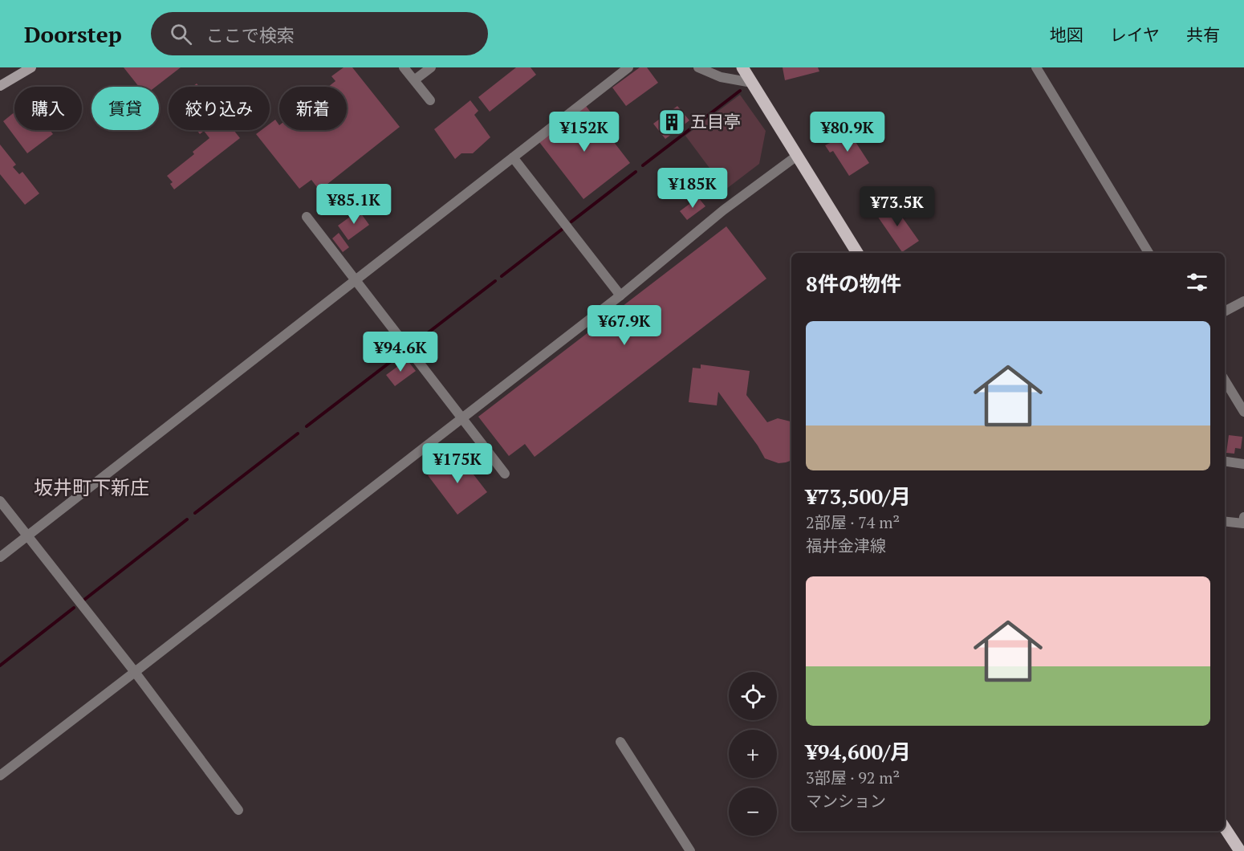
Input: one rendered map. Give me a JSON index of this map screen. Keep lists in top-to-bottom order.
{
  "districts": ["坂井町下新庄"],
  "places": {
    "building": ["五目亭"]
  },
  "page": {
    "header": "Doorstep",
    "search": "ここで検索",
    "nav": ["地図", "レイヤ", "共有"],
    "chip": [
      "購入",
      "賃貸",
      "絞り込み",
      "新着"
    ],
    "price": [
      "¥152K",
      "¥80.9K",
      "¥185K",
      "¥85.1K",
      "¥73.5K",
      "¥67.9K",
      "¥94.6K",
      "¥175K"
    ],
    "heading": "8件の物件",
    "list": [
      {
        "name": "¥73,500/月",
        "note": "2部屋 · 74 m² · 福井金津線"
      },
      {
        "name": "¥94,600/月",
        "note": "3部屋 · 92 m² · マンション"
      }
    ],
    "map_buttons": ["+", "−"]
  }
}
